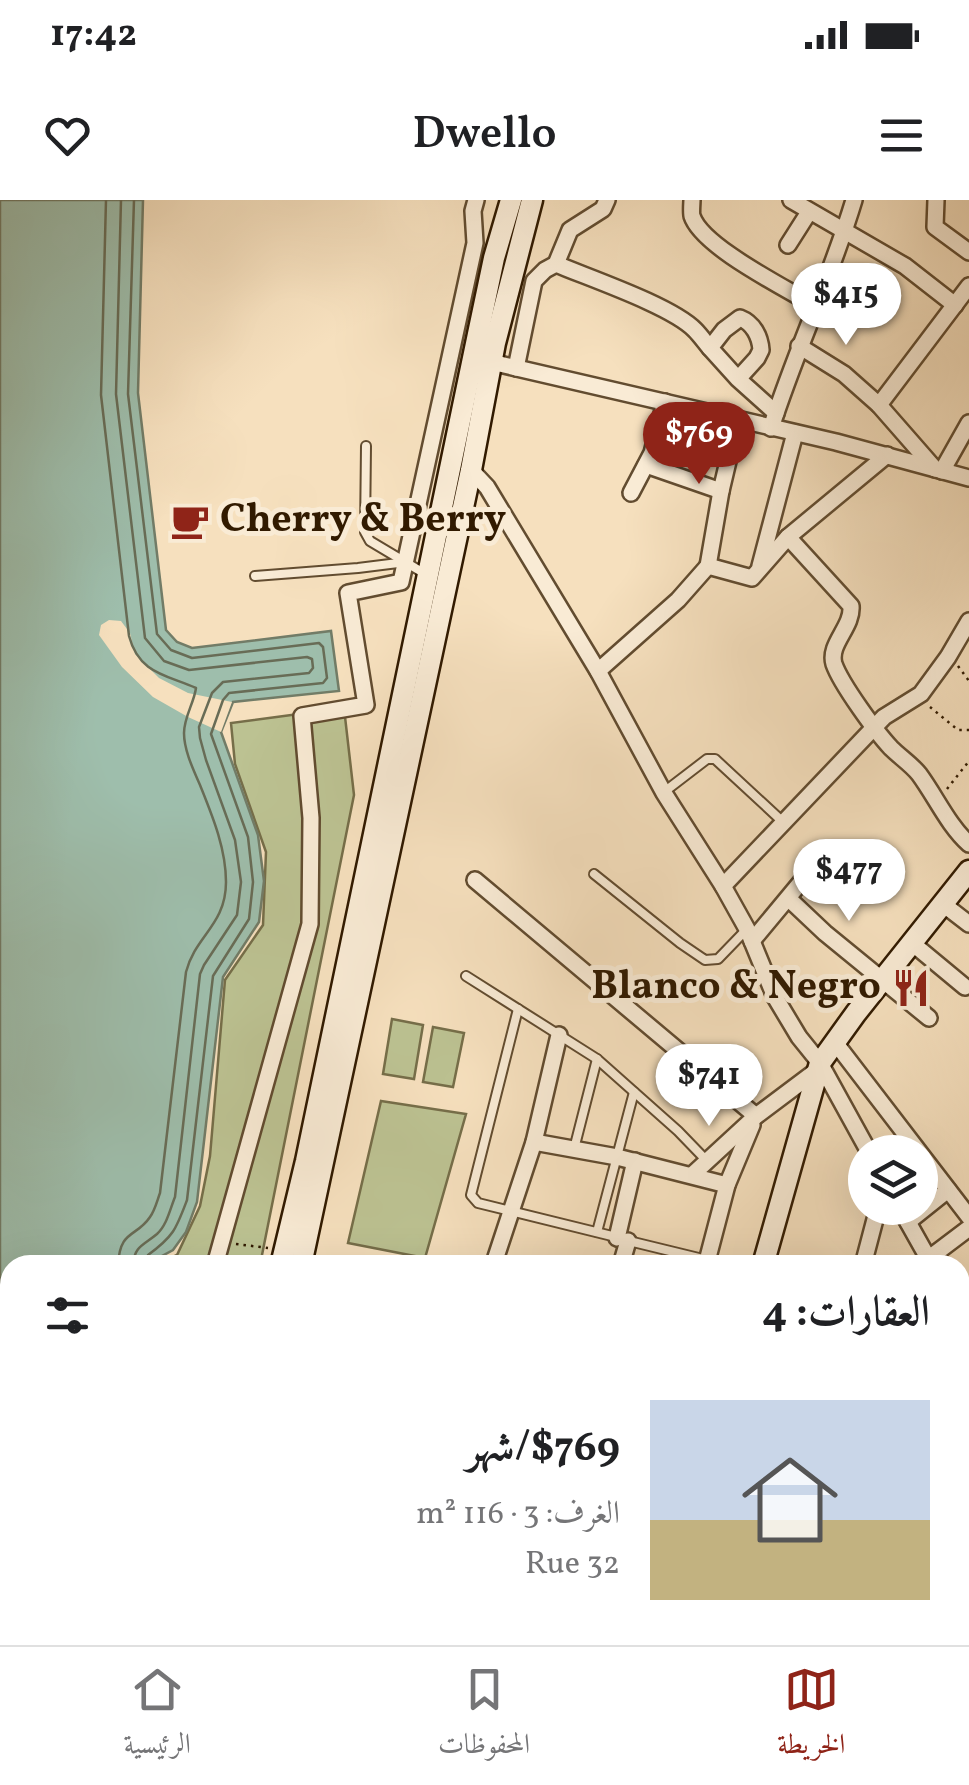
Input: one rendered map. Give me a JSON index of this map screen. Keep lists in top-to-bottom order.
{
  "places": {
    "cafe": ["Cherry & Berry"],
    "restaurant": ["Blanco & Negro"]
  },
  "page": {
    "status": "17:42",
    "header": "Dwello",
    "price": [
      "$415",
      "$769",
      "$477",
      "$741"
    ],
    "heading": "العقارات: 4",
    "list": [
      {
        "name": "$769/شهر",
        "note": "الغرف: 3 · 116 m² · Rue 32"
      }
    ],
    "tabs": ["الخريطة", "المحفوظات", "الرئيسية"]
  }
}
